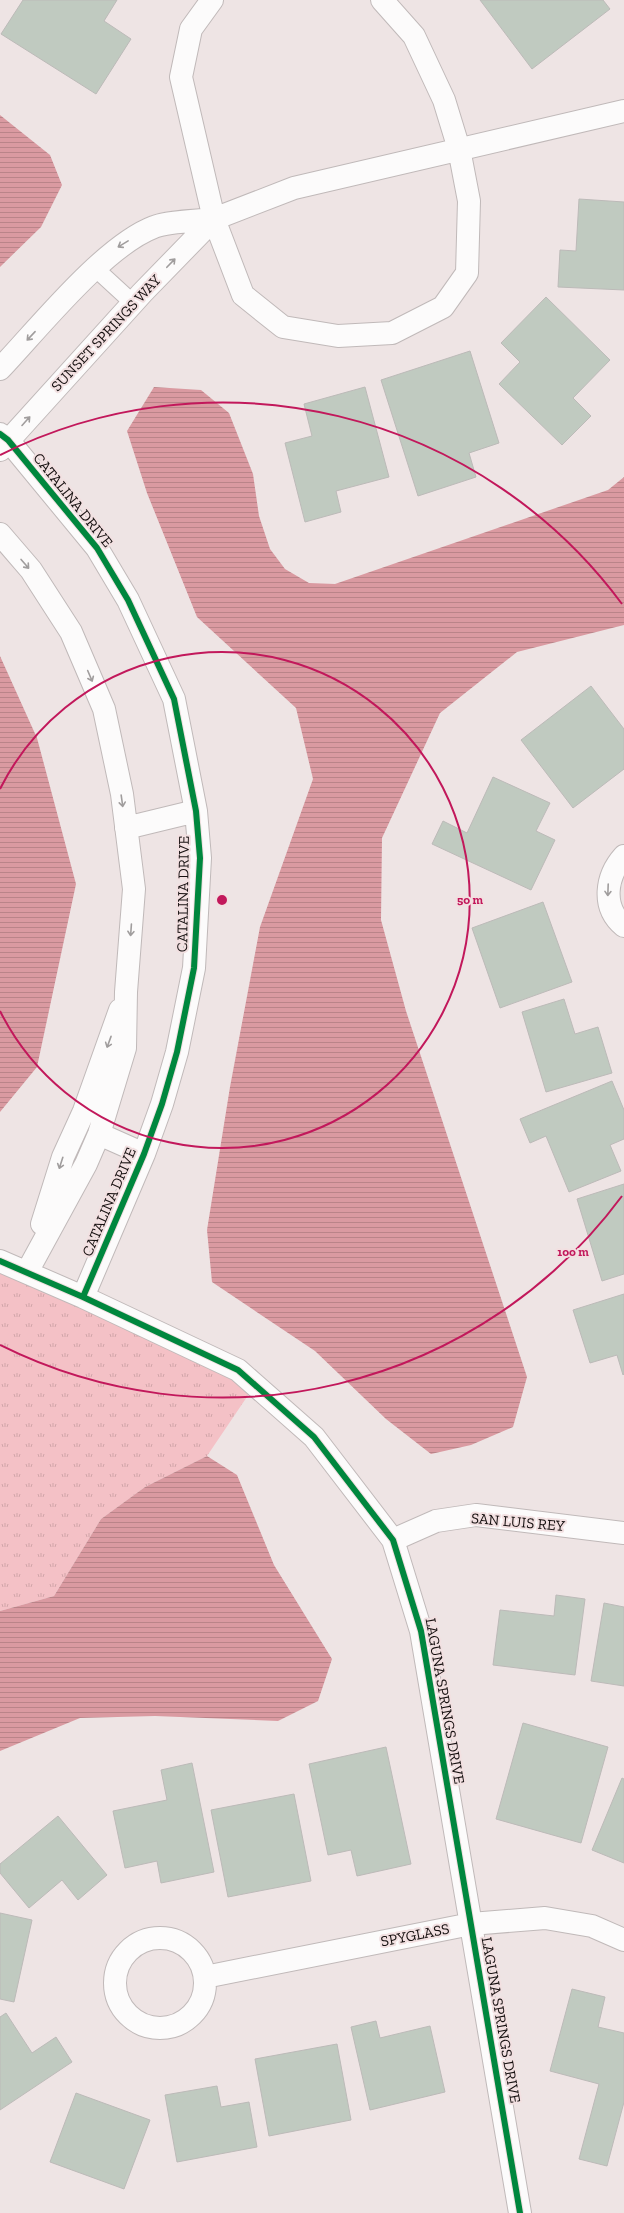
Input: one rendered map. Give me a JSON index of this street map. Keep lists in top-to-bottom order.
{
  "streets": {
    "street": [
      "SUNSET SPRINGS WAY",
      "CATALINA DRIVE",
      "SAN LUIS REY",
      "LAGUNA SPRINGS DRIVE",
      "SPYGLASS"
    ]
  },
  "crossings": [
    ["SUNSET SPRINGS WAY", "CATALINA DRIVE"],
    ["CATALINA DRIVE", "LAGUNA SPRINGS DRIVE"],
    ["SAN LUIS REY", "LAGUNA SPRINGS DRIVE"],
    ["LAGUNA SPRINGS DRIVE", "SPYGLASS"]
  ],
  "rings": ["50 m", "100 m"]
}
